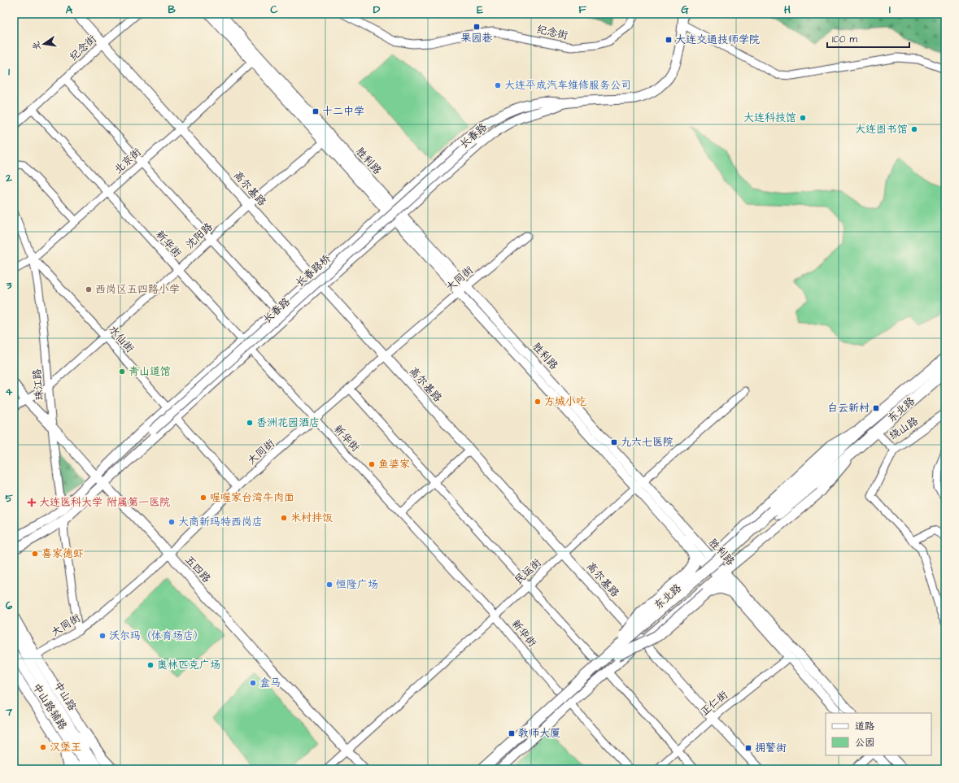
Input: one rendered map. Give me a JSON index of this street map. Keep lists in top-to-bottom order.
{
  "streets": {
    "highway": ["东北路"],
    "main road": [
      "长春路",
      "胜利路",
      "高尔基路",
      "长春路桥",
      "五四路",
      "中山路",
      "中山路辅路"
    ],
    "street": [
      "纪念街",
      "北京街",
      "沈阳路",
      "新华街",
      "大同街",
      "水仙街",
      "珠江路",
      "绕山路",
      "民运街",
      "正仁街"
    ]
  },
  "crossings": [
    ["纪念街", "高尔基路"],
    ["纪念街", "新华街"],
    ["长春路", "胜利路"],
    ["长春路", "高尔基路"],
    ["长春路", "新华街"],
    ["长春路", "长春路桥"],
    ["长春路", "水仙街"],
    ["长春路", "珠江路"],
    ["长春路", "五四路"],
    ["北京街", "胜利路"],
    ["北京街", "高尔基路"],
    ["北京街", "新华街"],
    ["北京街", "水仙街"],
    ["北京街", "珠江路"],
    ["胜利路", "沈阳路"],
    ["胜利路", "大同街"],
    ["胜利路", "东北路"],
    ["胜利路", "民运街"],
    ["胜利路", "正仁街"],
    ["高尔基路", "沈阳路"],
    ["高尔基路", "大同街"],
    ["高尔基路", "东北路"],
    ["高尔基路", "民运街"],
    ["高尔基路", "正仁街"],
    ["沈阳路", "新华街"],
    ["沈阳路", "水仙街"],
    ["沈阳路", "珠江路"],
    ["沈阳路", "五四路"],
    ["新华街", "大同街"],
    ["新华街", "东北路"],
    ["新华街", "民运街"],
    ["大同街", "水仙街"],
    ["大同街", "五四路"],
    ["大同街", "中山路"],
    ["大同街", "中山路辅路"],
    ["水仙街", "珠江路"],
    ["珠江路", "五四路"],
    ["东北路", "绕山路"],
    ["五四路", "民运街"],
    ["中山路", "中山路辅路"]
  ],
  "places": {
    "transit": [
      "果园巷",
      "大连交通技师学院",
      "十二中学",
      "白云新村",
      "九六七医院",
      "教师大厦",
      "拥警街"
    ],
    "other": [
      "大连平成汽车维修服务公司",
      "大连科技馆",
      "大连图书馆",
      "西岗区五四路小学",
      "青山道馆",
      "方城小吃",
      "香洲花园酒店",
      "鱼婆家",
      "喔喔家台湾牛肉面",
      "米村拌饭",
      "大商新玛特西岗店",
      "喜家德虾",
      "恒隆广场",
      "沃尔玛（体育场店）",
      "奥林匹克广场",
      "盒马",
      "汉堡王"
    ],
    "health": ["大连医科大学 附属第一医院"]
  },
  "legend": ["道路", "公园"],
  "scale_bar": "100 m",
  "north": "left",
  "grid": {
    "columns": [
      "A",
      "B",
      "C",
      "D",
      "E",
      "F",
      "G",
      "H",
      "I"
    ],
    "rows": [
      "1",
      "2",
      "3",
      "4",
      "5",
      "6",
      "7"
    ]
  }
}
